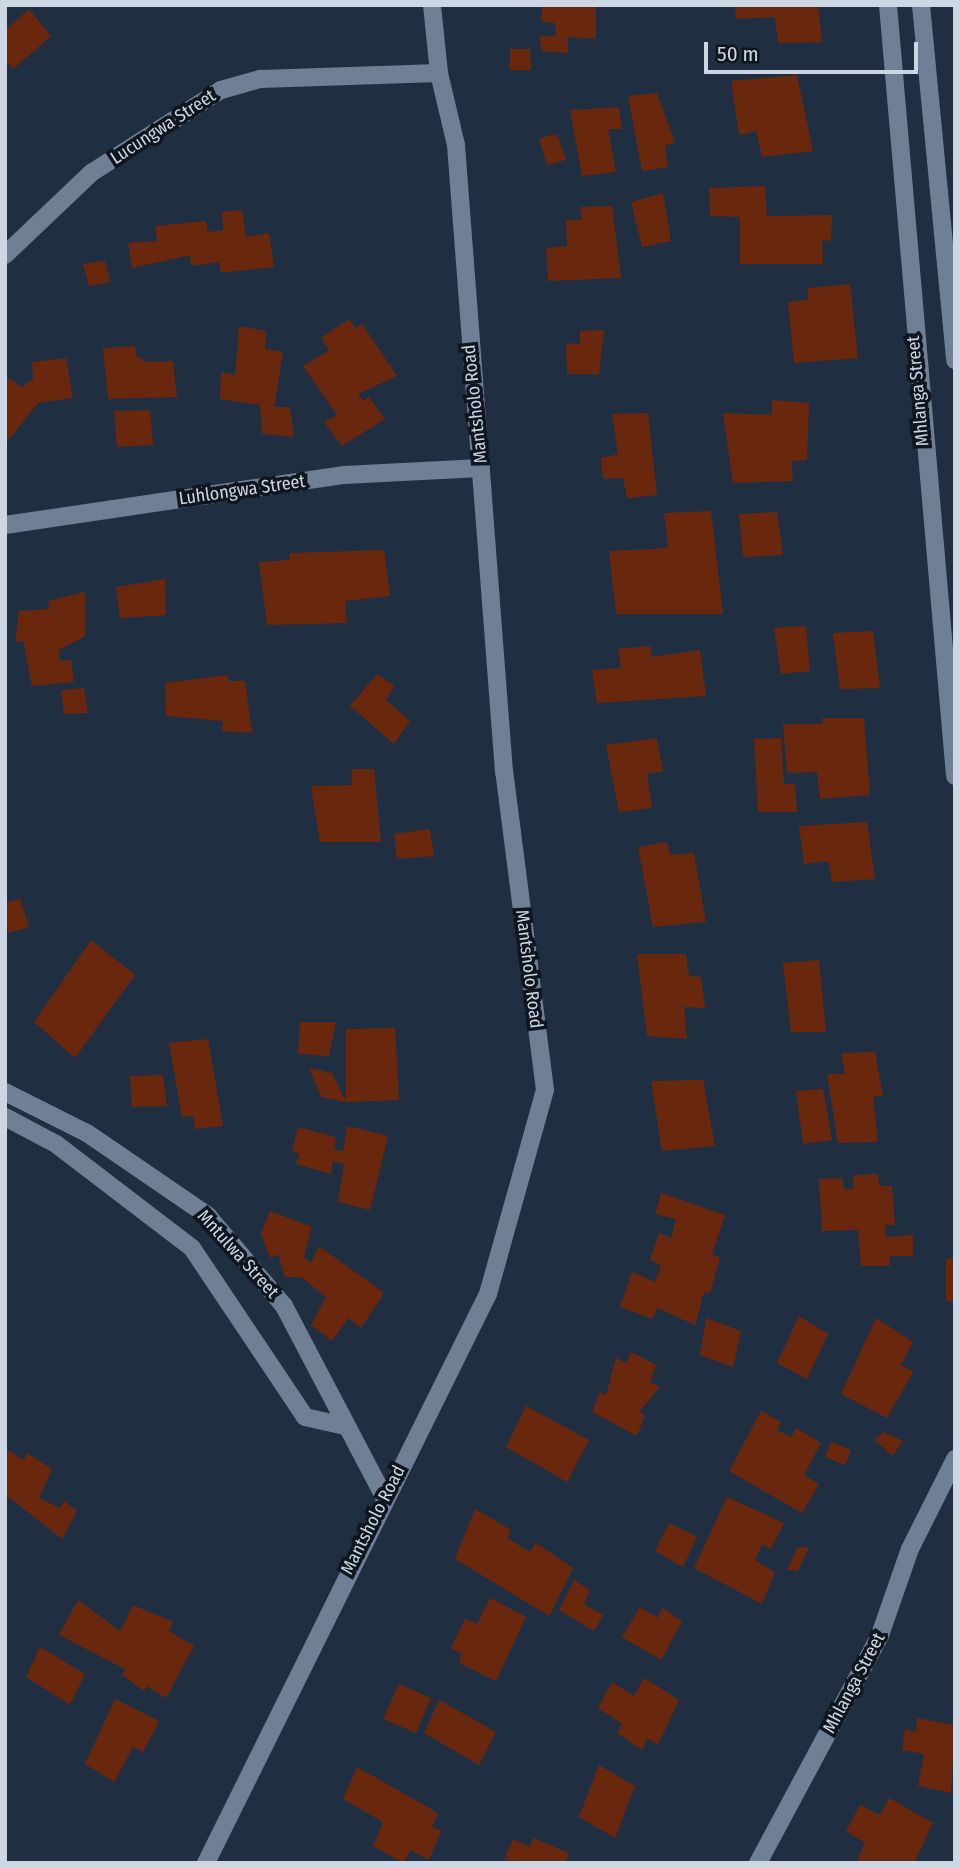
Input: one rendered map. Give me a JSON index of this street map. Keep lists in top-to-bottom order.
{
  "streets": {
    "street": [
      "Lucungwa Street",
      "Mhlanga Street",
      "Mantsholo Road",
      "Luhlongwa Street",
      "Mntulwa Street"
    ]
  },
  "crossings": [
    ["Lucungwa Street", "Mantsholo Road"],
    ["Mantsholo Road", "Luhlongwa Street"],
    ["Mantsholo Road", "Mntulwa Street"]
  ],
  "scale_bar": "50 m"
}
